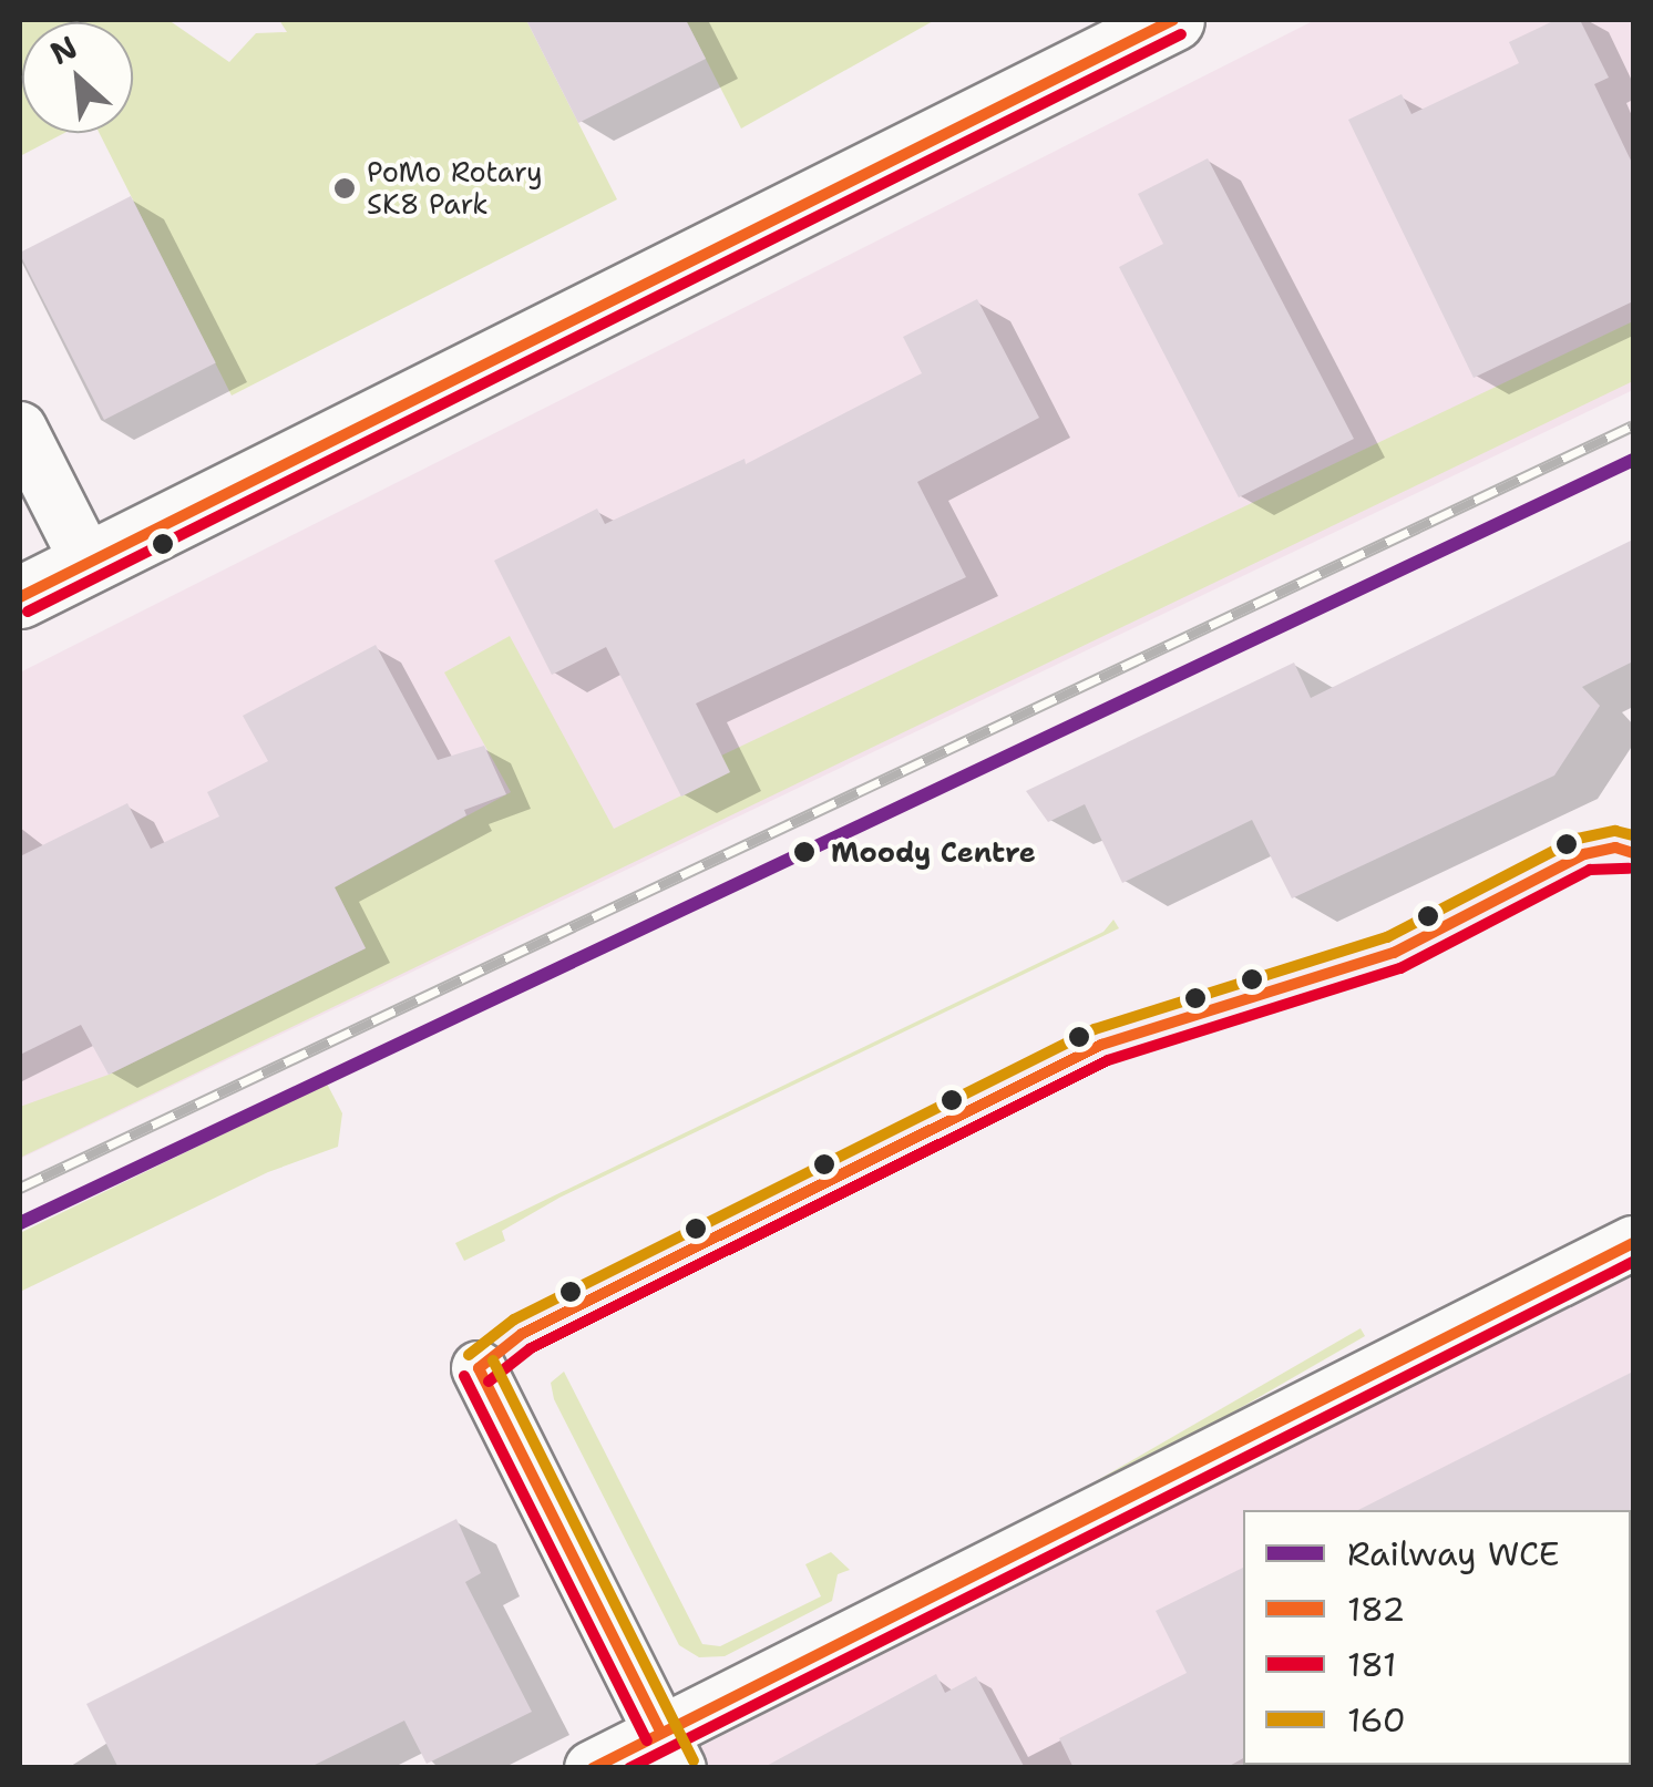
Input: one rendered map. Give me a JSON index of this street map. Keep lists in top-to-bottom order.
{
  "places": ["PoMo Rotary SK8 Park", "Moody Centre"],
  "lines": [
    "transit line 182",
    "transit line 181",
    "rail line WCE",
    "transit line 160"
  ],
  "legend": [
    "Railway WCE",
    "182",
    "181",
    "160"
  ],
  "north": "top left"
}
